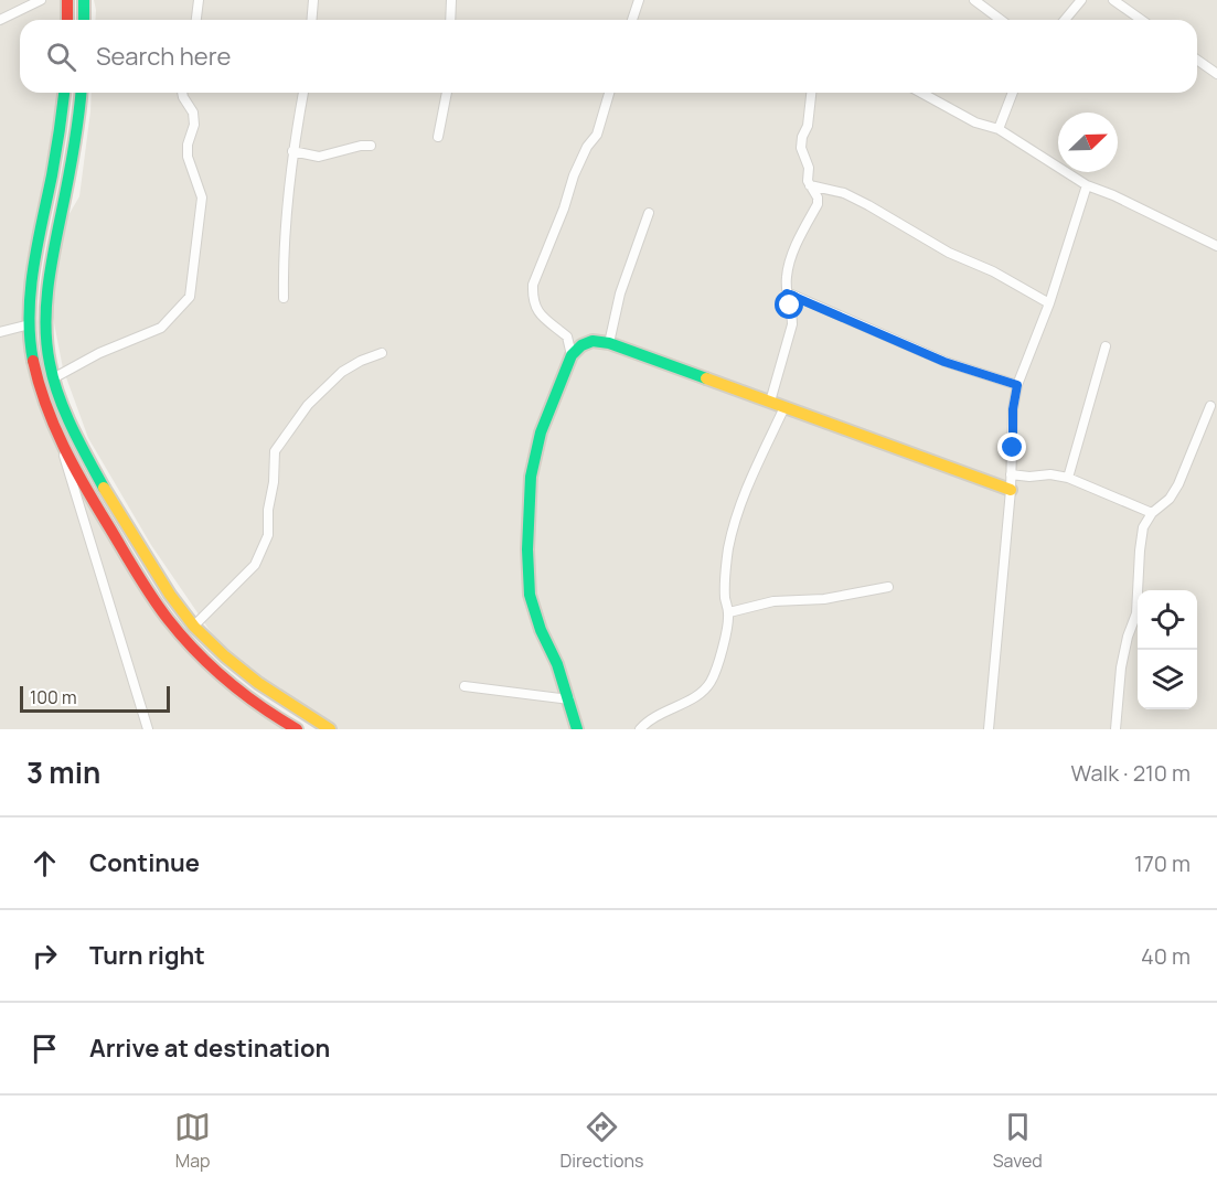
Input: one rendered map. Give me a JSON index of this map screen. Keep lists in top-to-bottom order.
{
  "scale_bar": "100 m",
  "north": "top right",
  "page": {
    "search": "Search here",
    "scale": "100 m",
    "heading": ["3 min", "Walk · 210 m"],
    "list": [
      ["Continue", "170 m"],
      ["Turn right", "40 m"],
      "Arrive at destination"
    ],
    "nav": ["Map", "Directions", "Saved"]
  }
}
